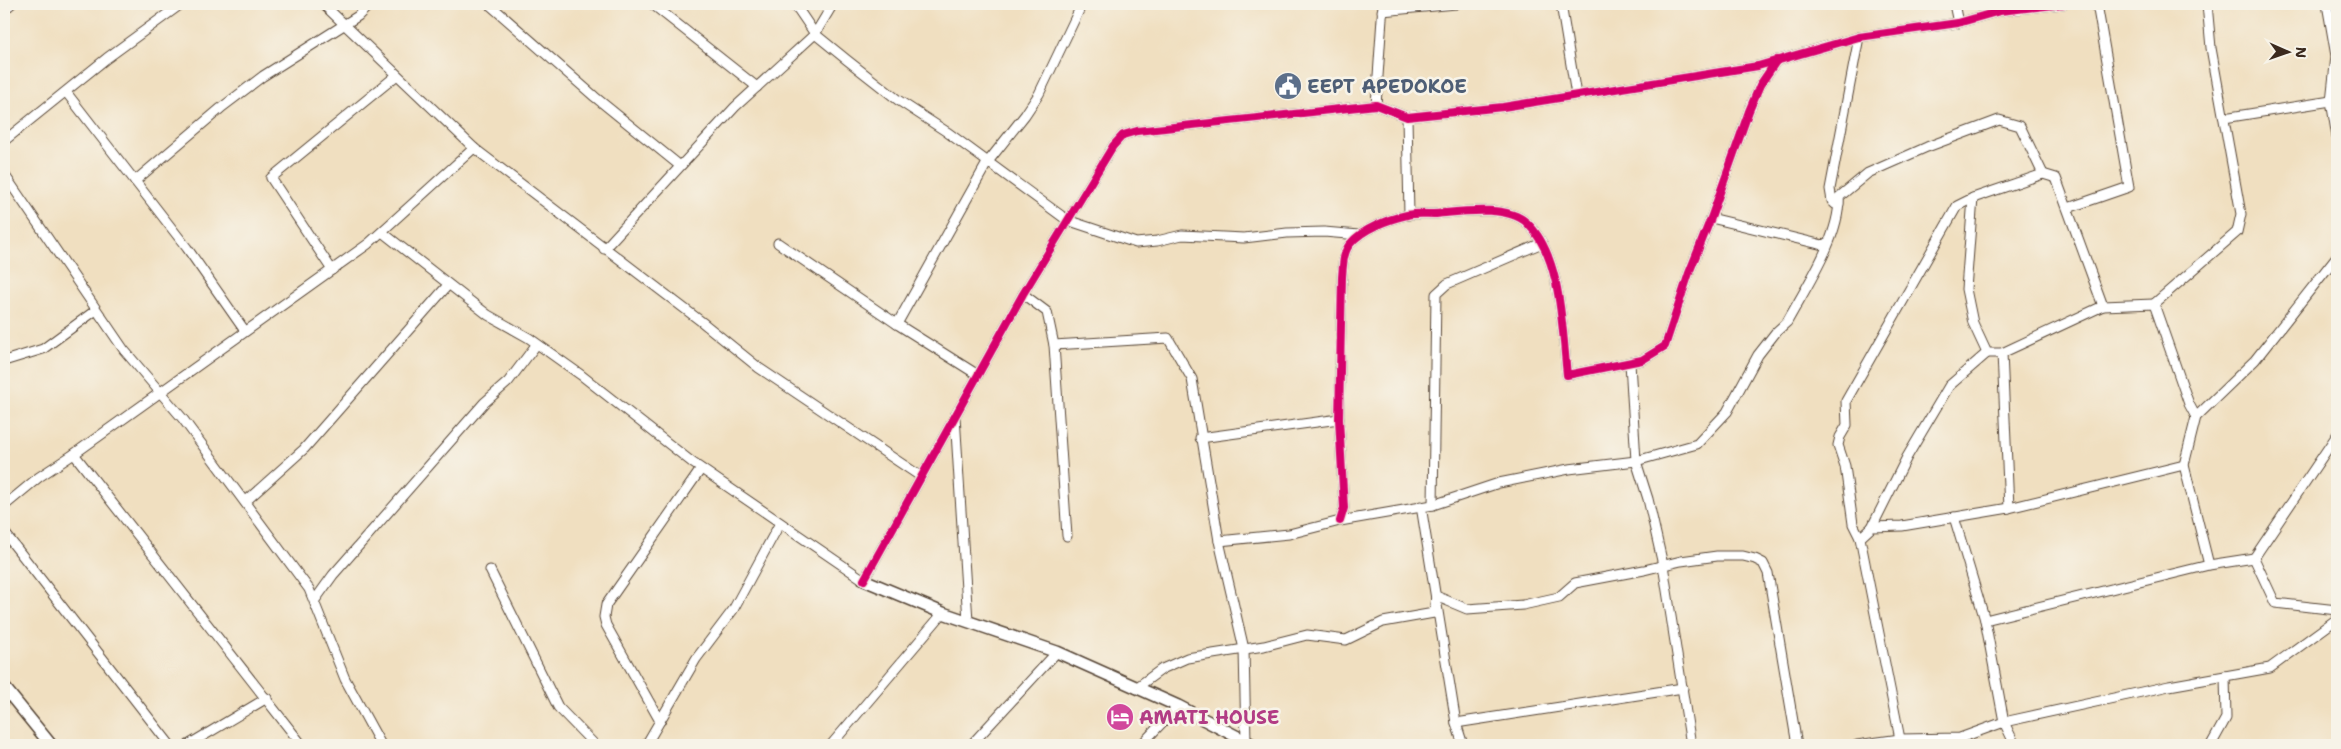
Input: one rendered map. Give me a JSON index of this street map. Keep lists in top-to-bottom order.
{
  "places": {
    "public building": ["EEPT APEDOKOE"],
    "hotel": ["AMATI HOUSE"]
  },
  "north": "right"
}
